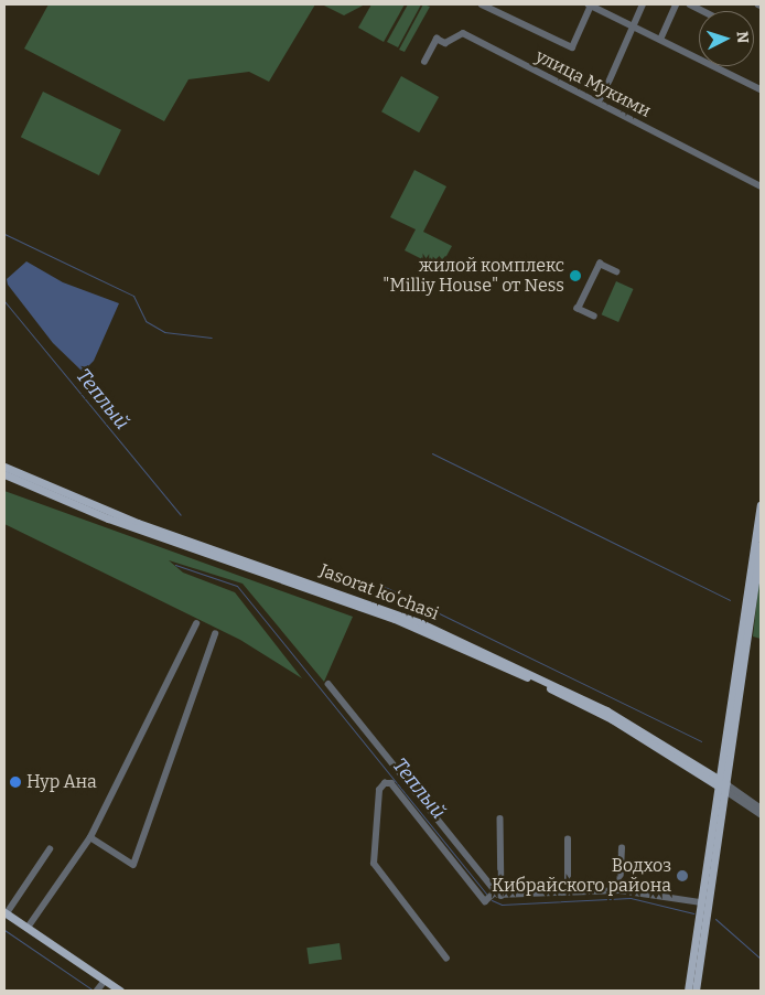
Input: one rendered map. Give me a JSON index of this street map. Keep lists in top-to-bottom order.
{
  "streets": {
    "main road": ["Jasorat koʻchasi"],
    "street": ["улица Мукими"]
  },
  "water": ["Теплый"],
  "places": ["жилой комплекс \"Milliy House\" от Ness", "Нур Ана", "Водхоз Кибрайского района"],
  "north": "right"
}
